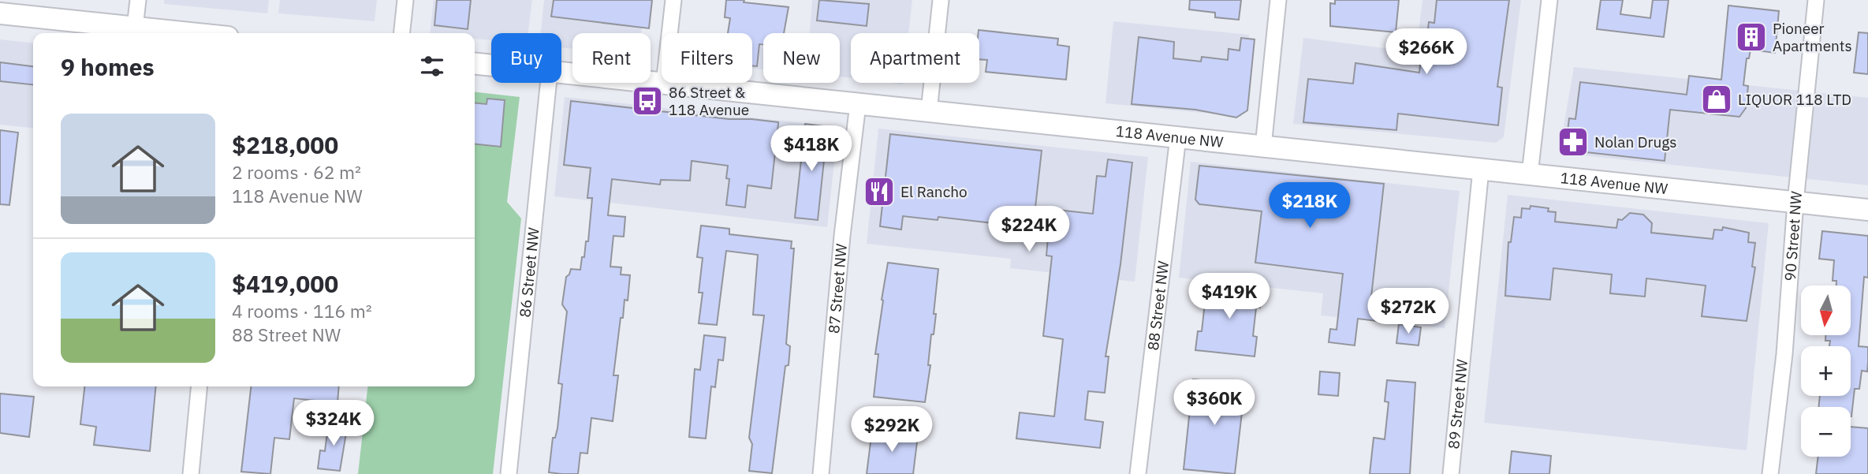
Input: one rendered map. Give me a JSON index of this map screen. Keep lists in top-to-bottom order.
{
  "streets": {
    "main road": ["118 Avenue NW"],
    "street": [
      "90 Street NW",
      "86 Street NW",
      "87 Street NW",
      "88 Street NW",
      "89 Street NW"
    ]
  },
  "crossings": [
    ["118 Avenue NW", "90 Street NW"],
    ["118 Avenue NW", "87 Street NW"],
    ["118 Avenue NW", "88 Street NW"],
    ["118 Avenue NW", "89 Street NW"]
  ],
  "places": {
    "building": ["Pioneer Apartments"],
    "shop": ["LIQUOR 118 LTD"],
    "bus stop": ["86 Street & 118 Avenue"],
    "pharmacy": ["Nolan Drugs"],
    "restaurant": ["El Rancho"]
  },
  "north": "bottom",
  "page": {
    "price": [
      "$266K",
      "$418K",
      "$218K",
      "$224K",
      "$419K",
      "$272K",
      "$360K",
      "$324K",
      "$292K"
    ],
    "chip": [
      "Buy",
      "Rent",
      "Filters",
      "New",
      "Apartment"
    ],
    "heading": "9 homes",
    "list": [
      {
        "name": "$218,000",
        "note": "2 rooms · 62 m² · 118 Avenue NW"
      },
      {
        "name": "$419,000",
        "note": "4 rooms · 116 m² · 88 Street NW"
      }
    ],
    "map_buttons": ["+", "−"]
  }
}
